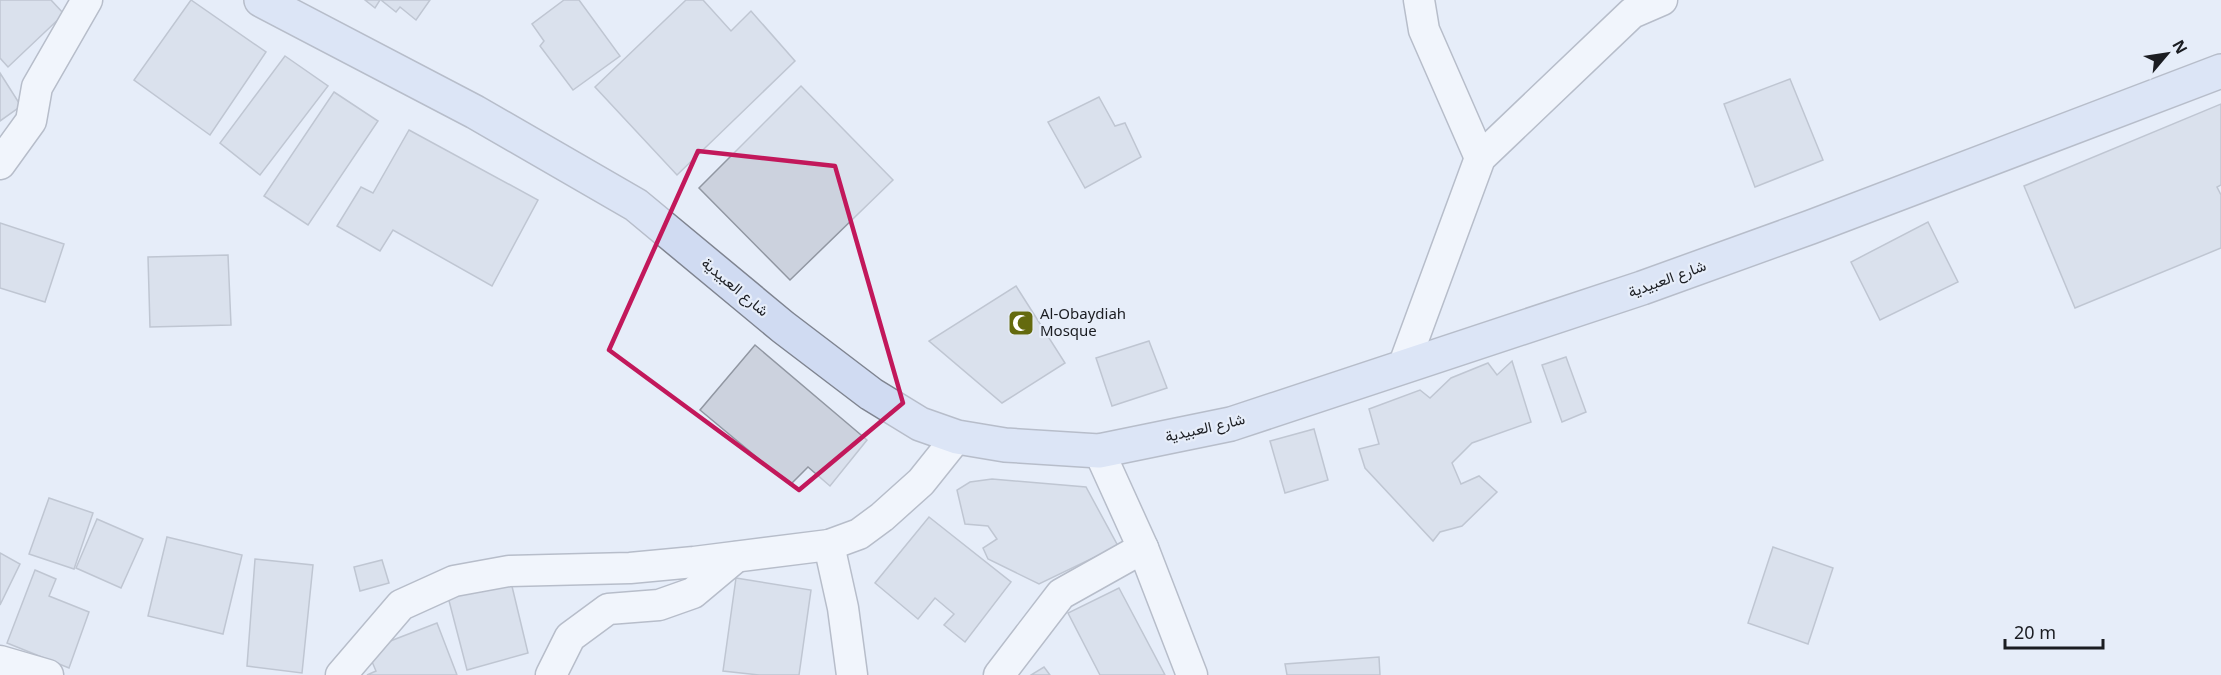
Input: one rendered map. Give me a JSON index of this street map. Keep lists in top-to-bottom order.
{
  "streets": {
    "main road": ["شارع العبيدية"]
  },
  "places": {
    "mosque": ["Al-Obaydiah Mosque"]
  },
  "scale_bar": "20 m",
  "north": "top right"
}
